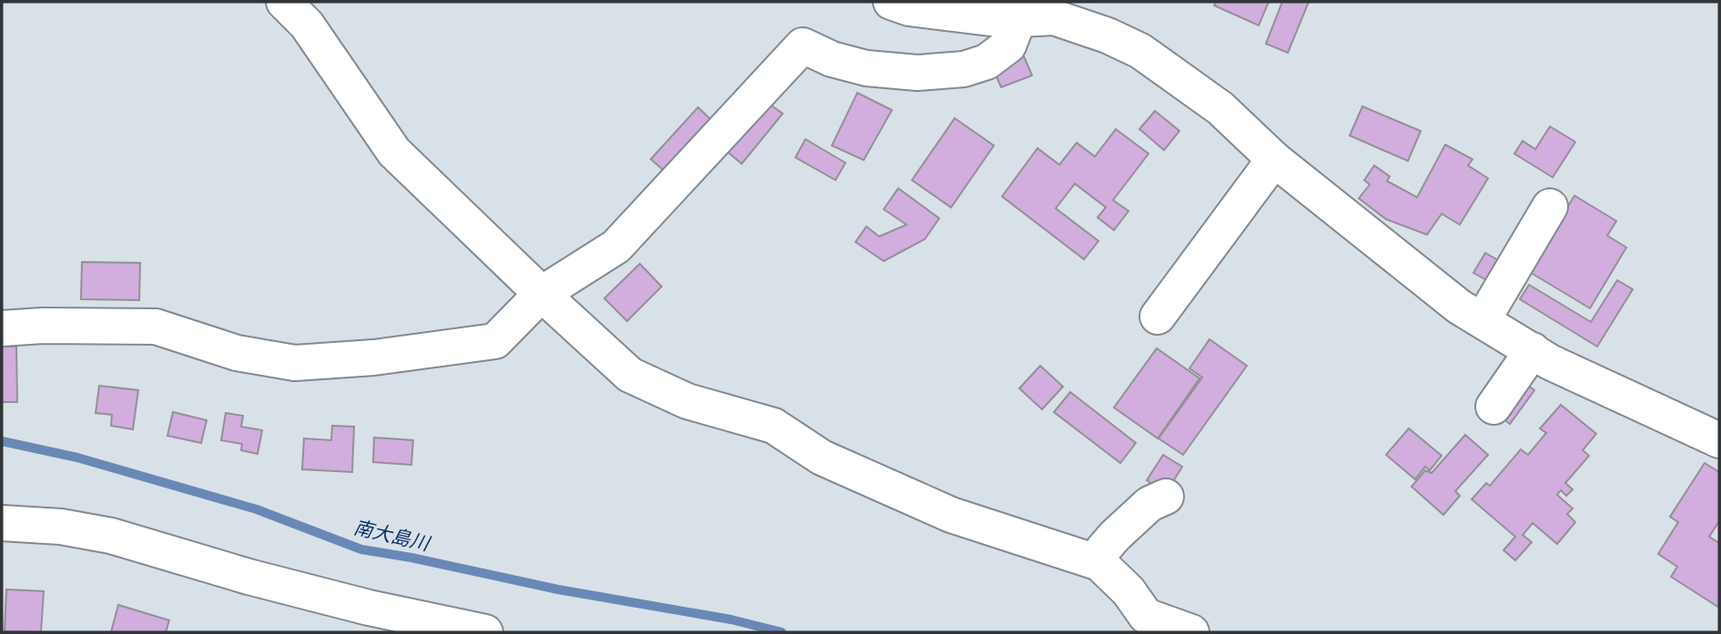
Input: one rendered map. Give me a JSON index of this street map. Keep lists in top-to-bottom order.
{
  "water": ["南大島川"]
}
